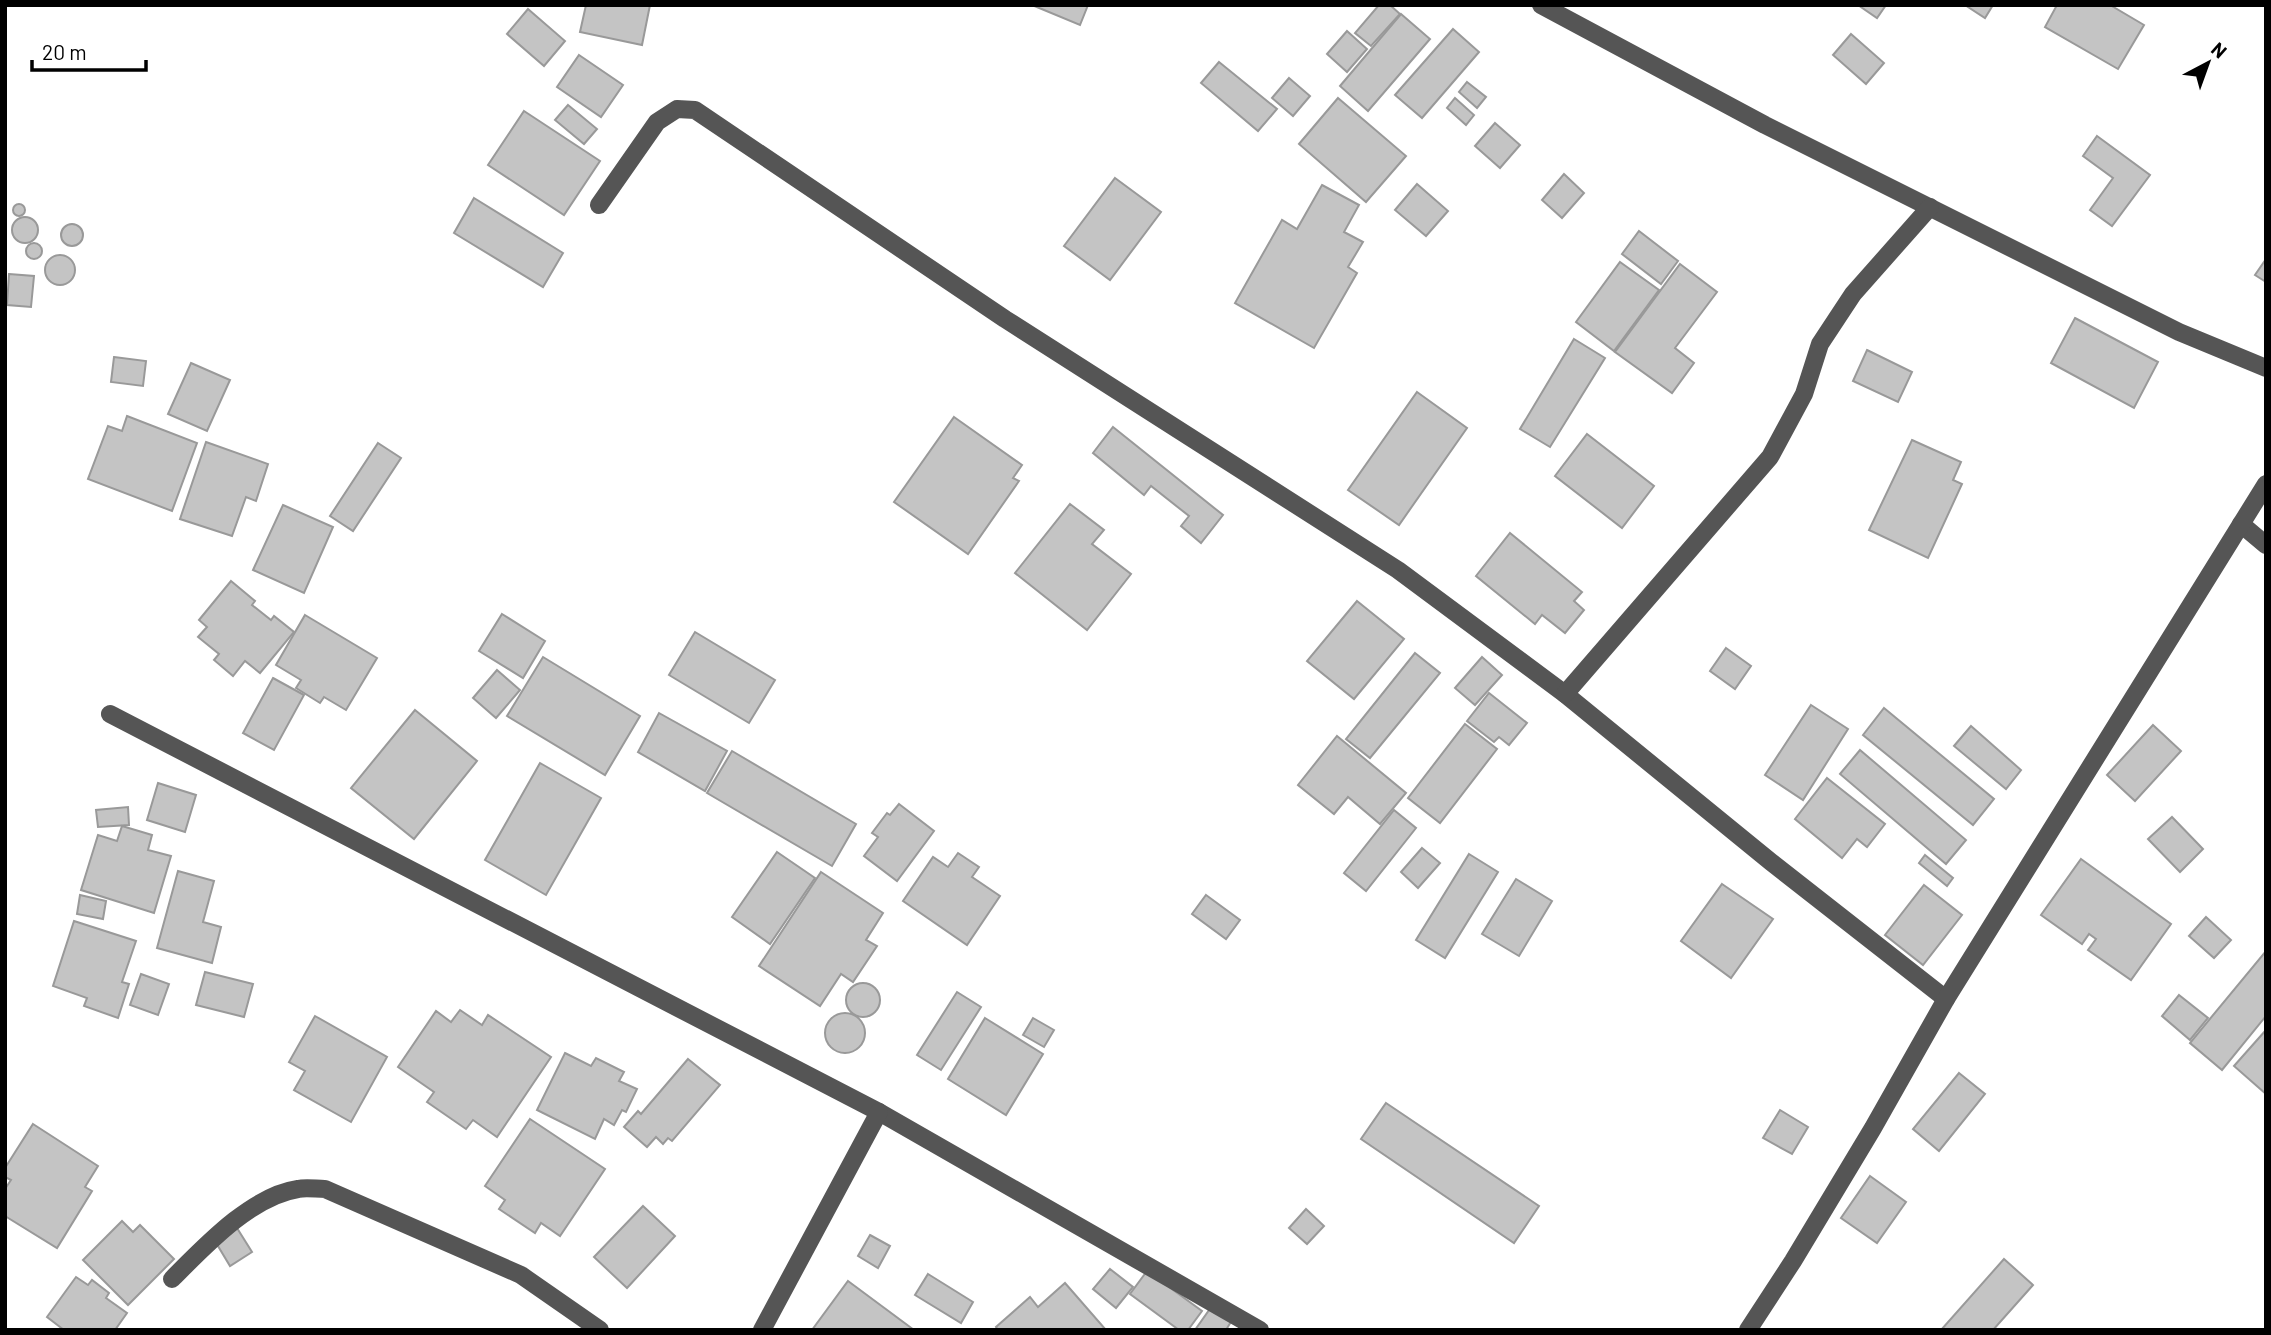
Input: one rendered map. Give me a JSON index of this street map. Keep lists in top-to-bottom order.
{
  "scale_bar": "20 m",
  "north": "top right"
}
